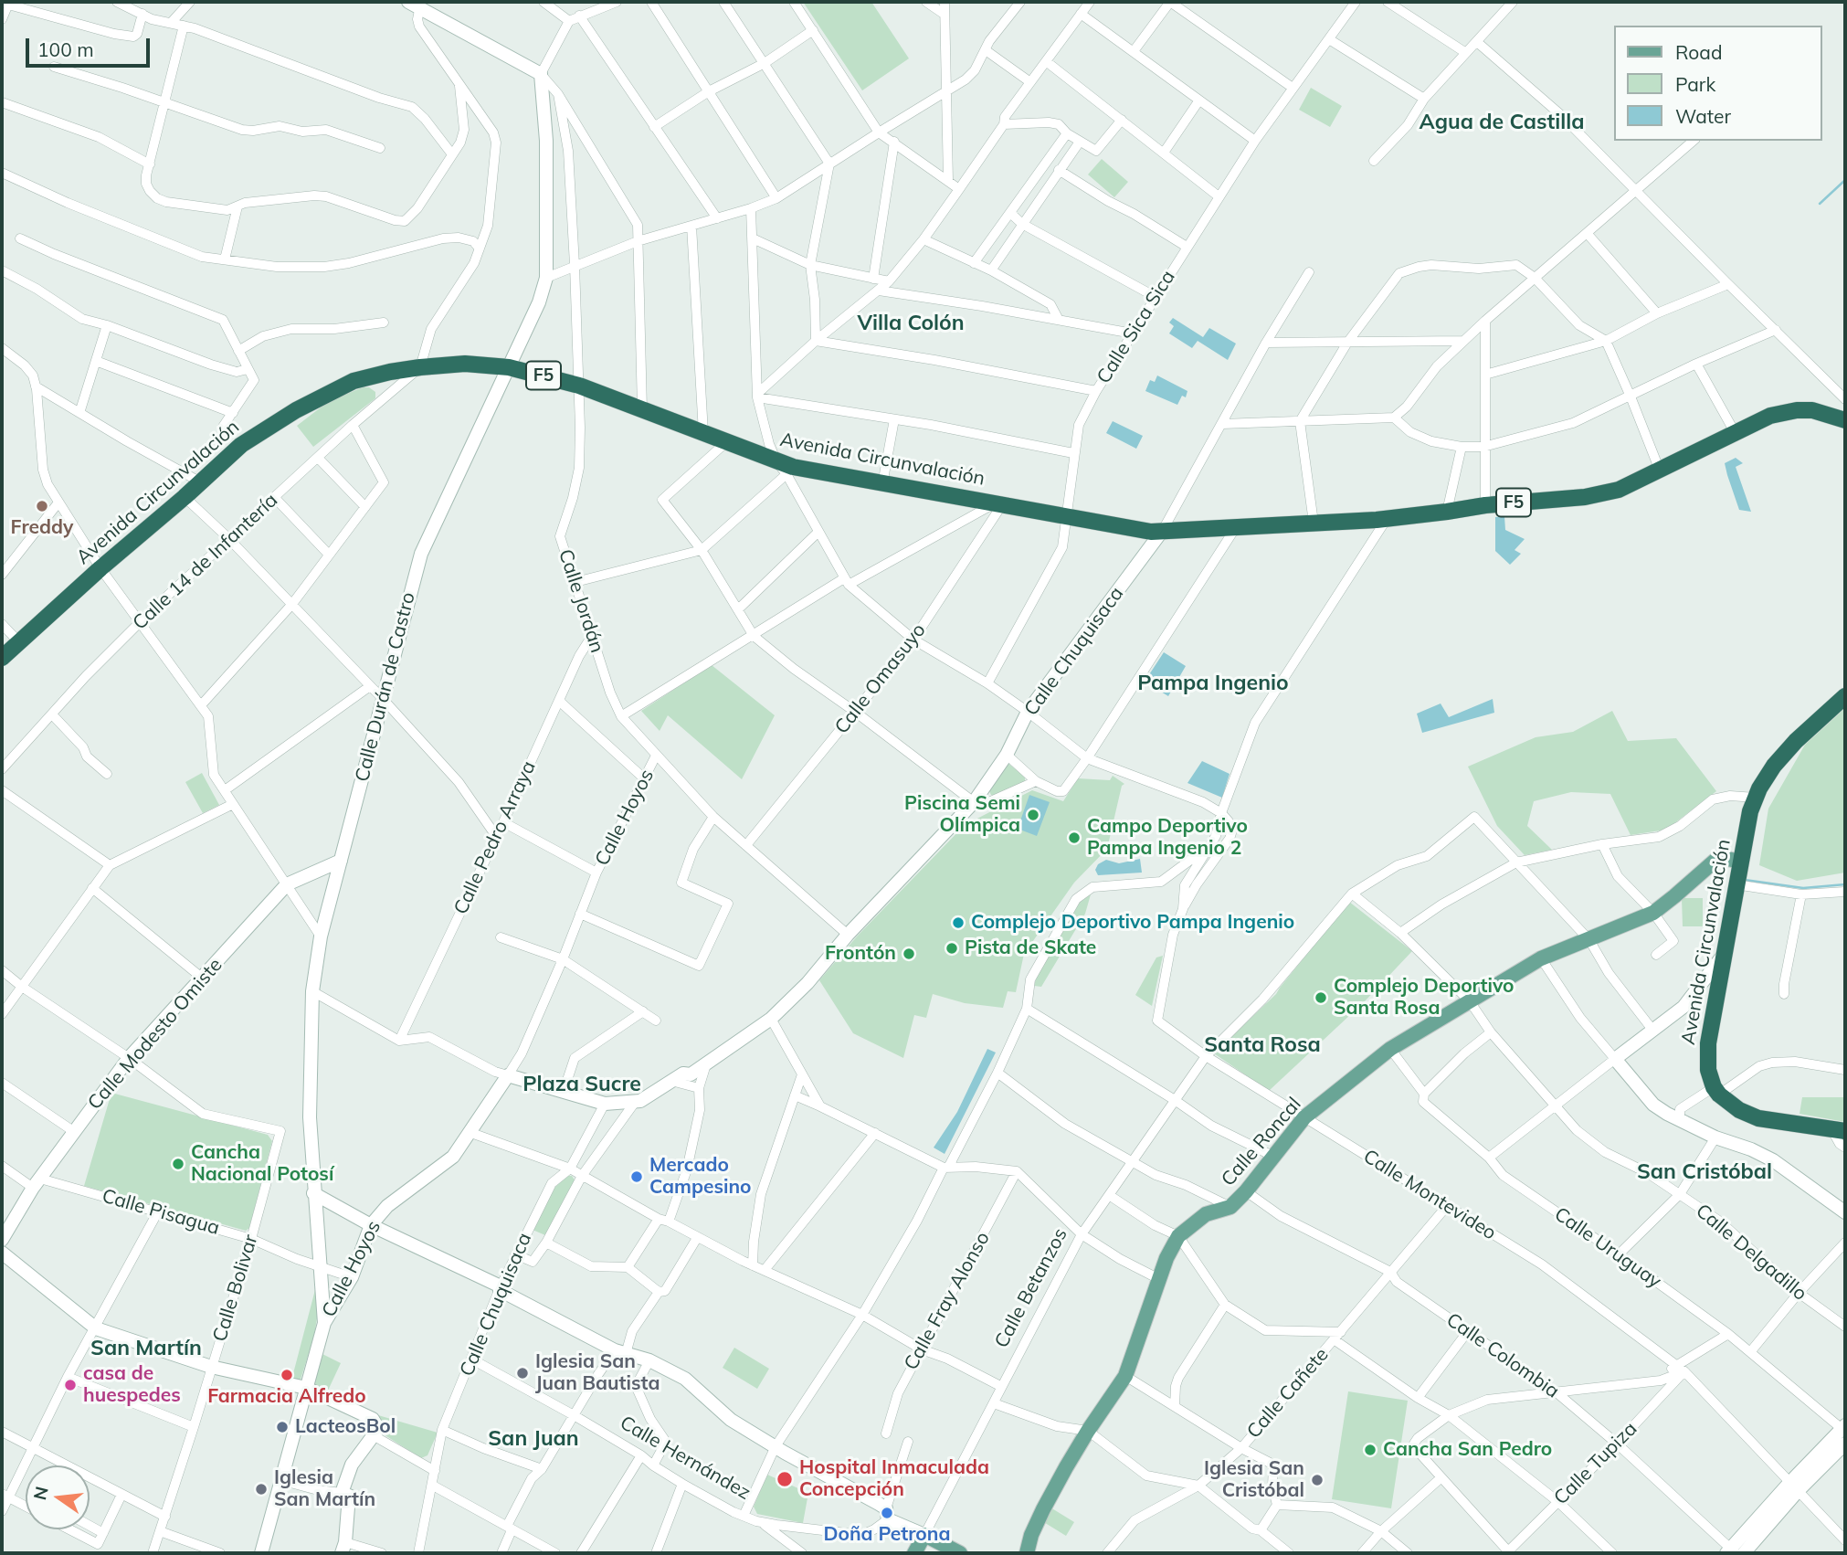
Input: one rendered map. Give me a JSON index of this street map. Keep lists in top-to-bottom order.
{
  "streets": {
    "highway": ["F5", "Avenida Circunvalación"],
    "main road": [
      "Calle Chuquisaca",
      "Calle Durán de Castro",
      "Calle Hoyos",
      "Calle Modesto Omiste",
      "Calle Roncal",
      "Calle Betanzos"
    ],
    "street": [
      "Calle Sica Sica",
      "Calle 14 de Infantería",
      "Calle Jordán",
      "Calle Omasuyo",
      "Calle Pedro Arraya",
      "Calle Montevideo",
      "Calle Pisagua",
      "Calle Uruguay",
      "Calle Delgadillo",
      "Calle Bolivar",
      "Calle Fray Alonso",
      "Calle Colombia",
      "Calle Cañete",
      "Calle Hernández",
      "Calle Tupiza"
    ]
  },
  "crossings": [
    ["Calle Sica Sica", "Avenida Circunvalación"],
    ["Avenida Circunvalación", "Calle 14 de Infantería"],
    ["Avenida Circunvalación", "Calle Jordán"],
    ["Avenida Circunvalación", "Calle Chuquisaca"],
    ["Avenida Circunvalación", "Calle Omasuyo"],
    ["Avenida Circunvalación", "Calle Durán de Castro"],
    ["Avenida Circunvalación", "Calle Roncal"],
    ["Avenida Circunvalación", "Calle Montevideo"],
    ["Calle Jordán", "Calle Chuquisaca"],
    ["Calle Jordán", "Calle Omasuyo"],
    ["Calle Jordán", "Calle Hoyos"],
    ["Calle Jordán", "Calle Pedro Arraya"],
    ["Calle Chuquisaca", "Calle Hernández"],
    ["Calle Durán de Castro", "Calle Hoyos"],
    ["Calle Durán de Castro", "Calle Modesto Omiste"],
    ["Calle Durán de Castro", "Calle Pisagua"],
    ["Calle Hoyos", "Calle Pisagua"],
    ["Calle Modesto Omiste", "Calle Pisagua"],
    ["Calle Modesto Omiste", "Calle Bolivar"],
    ["Calle Roncal", "Calle Montevideo"],
    ["Calle Roncal", "Calle Uruguay"],
    ["Calle Roncal", "Calle Delgadillo"],
    ["Calle Roncal", "Calle Colombia"],
    ["Calle Montevideo", "Calle Betanzos"],
    ["Calle Montevideo", "Calle Cañete"],
    ["Calle Montevideo", "Calle Tupiza"],
    ["Calle Pisagua", "Calle Bolivar"],
    ["Calle Delgadillo", "Calle Betanzos"],
    ["Calle Colombia", "Calle Cañete"],
    ["Calle Colombia", "Calle Tupiza"]
  ],
  "districts": [
    "Agua de Castilla",
    "Villa Colón",
    "Pampa Ingenio",
    "Santa Rosa",
    "Plaza Sucre",
    "San Cristóbal",
    "San Martín",
    "San Juan"
  ],
  "places": [
    "Freddy",
    "Piscina Semi Olímpica",
    "Campo Deportivo Pampa Ingenio 2",
    "Complejo Deportivo Pampa Ingenio",
    "Pista de Skate",
    "Frontón",
    "Complejo Deportivo Santa Rosa",
    "Cancha Nacional Potosí",
    "Mercado Campesino",
    "Iglesia San Juan Bautista",
    "Farmacia Alfredo",
    "casa de huespedes",
    "LacteosBol",
    "Cancha San Pedro",
    "Hospital Inmaculada Concepción",
    "Iglesia San Cristóbal",
    "Iglesia San Martín",
    "Doña Petrona"
  ],
  "legend": ["Road", "Park", "Water"],
  "scale_bar": "100 m",
  "north": "left"
}
